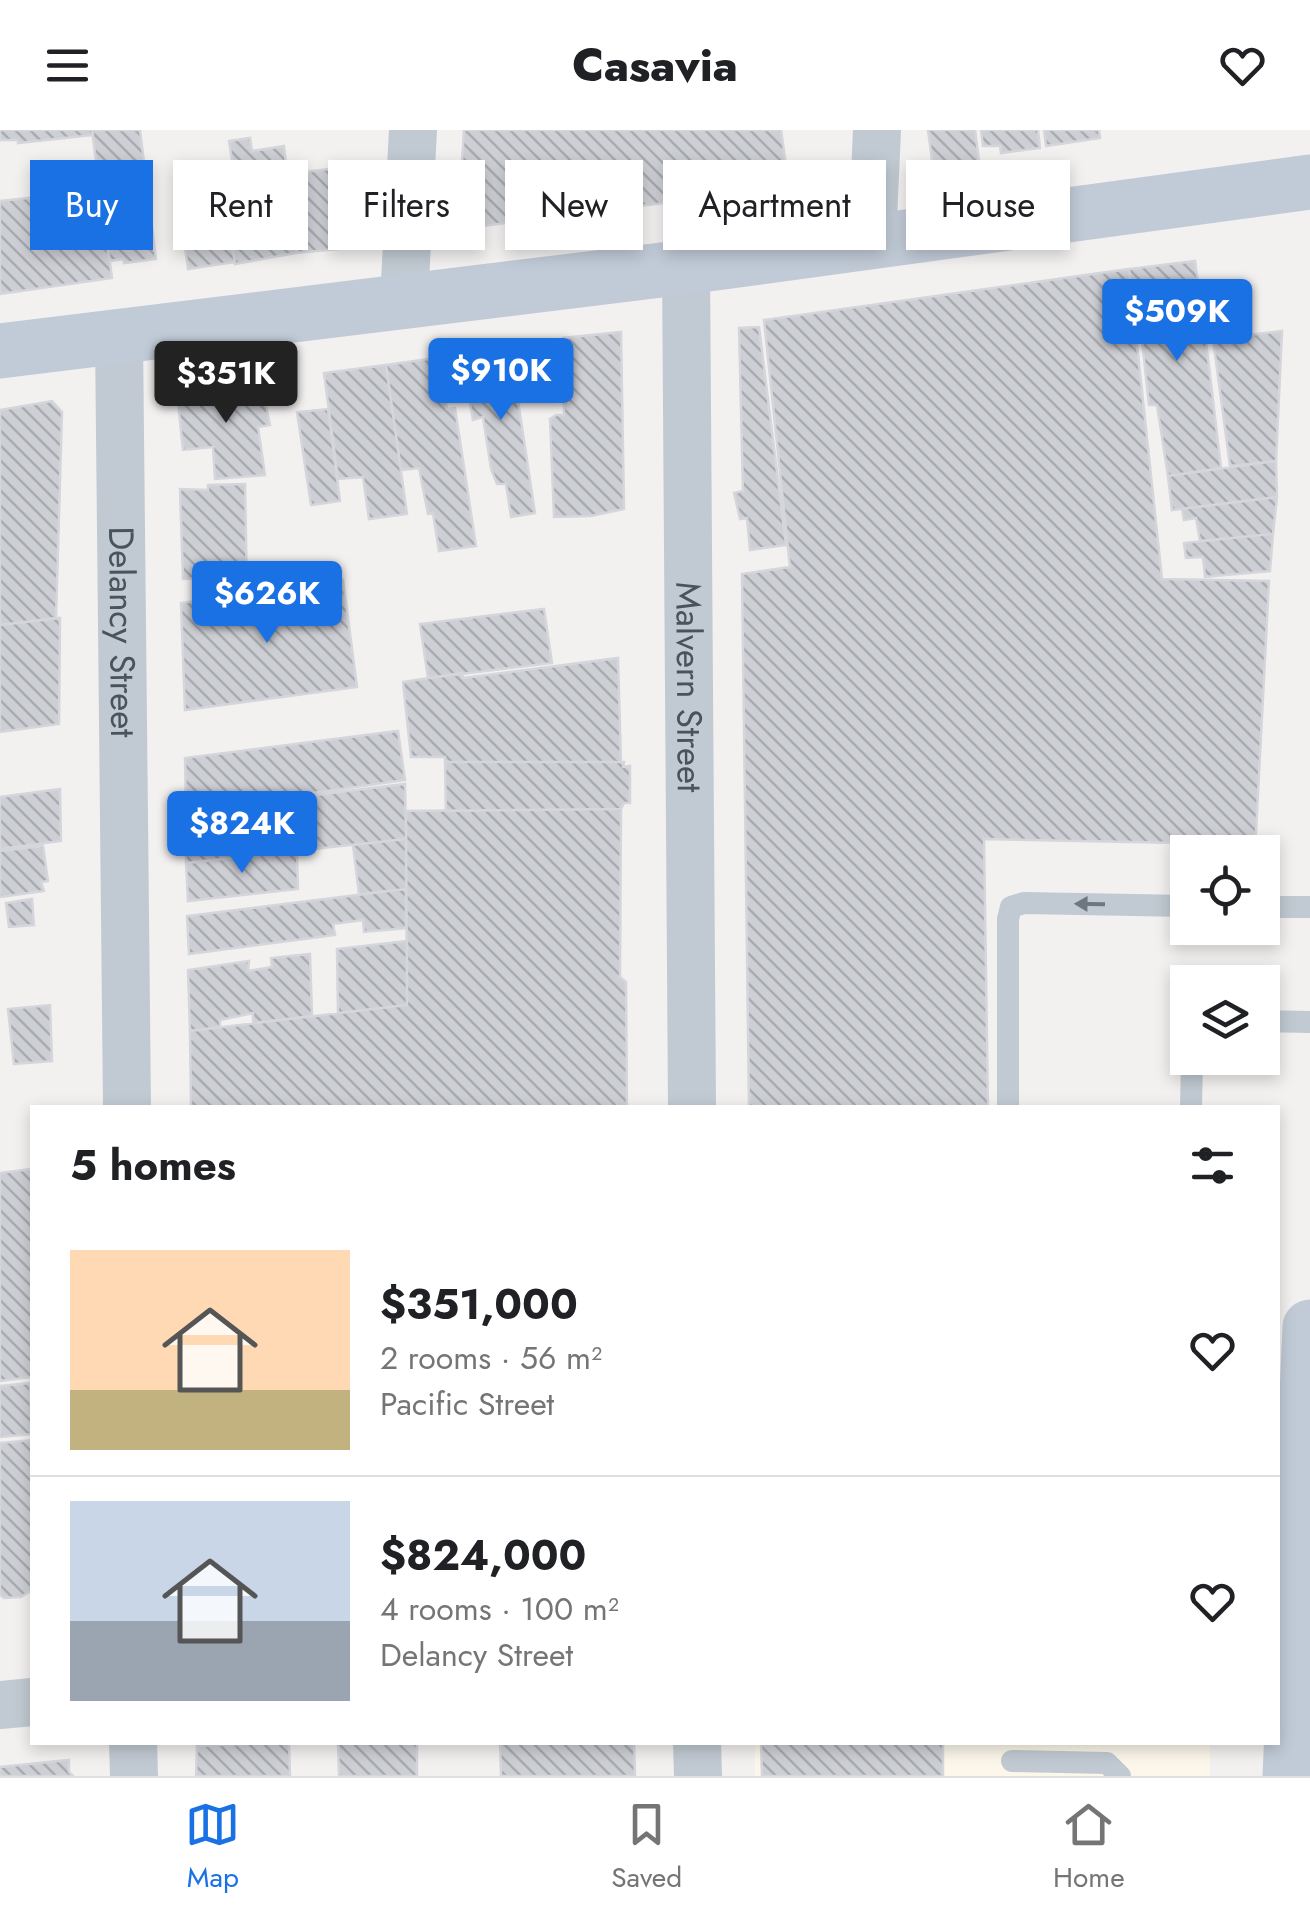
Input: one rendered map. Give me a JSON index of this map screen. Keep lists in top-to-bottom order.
{
  "streets": {
    "street": ["Delancy Street", "Malvern Street"]
  },
  "page": {
    "header": "Casavia",
    "chip": [
      "Buy",
      "Rent",
      "Filters",
      "New",
      "Apartment",
      "House"
    ],
    "price": [
      "$509K",
      "$910K",
      "$351K",
      "$626K",
      "$824K"
    ],
    "heading": "5 homes",
    "list": [
      {
        "name": "$351,000",
        "note": "2 rooms · 56 m² · Pacific Street"
      },
      {
        "name": "$824,000",
        "note": "4 rooms · 100 m² · Delancy Street"
      }
    ],
    "tabs": ["Map", "Saved", "Home"]
  }
}
